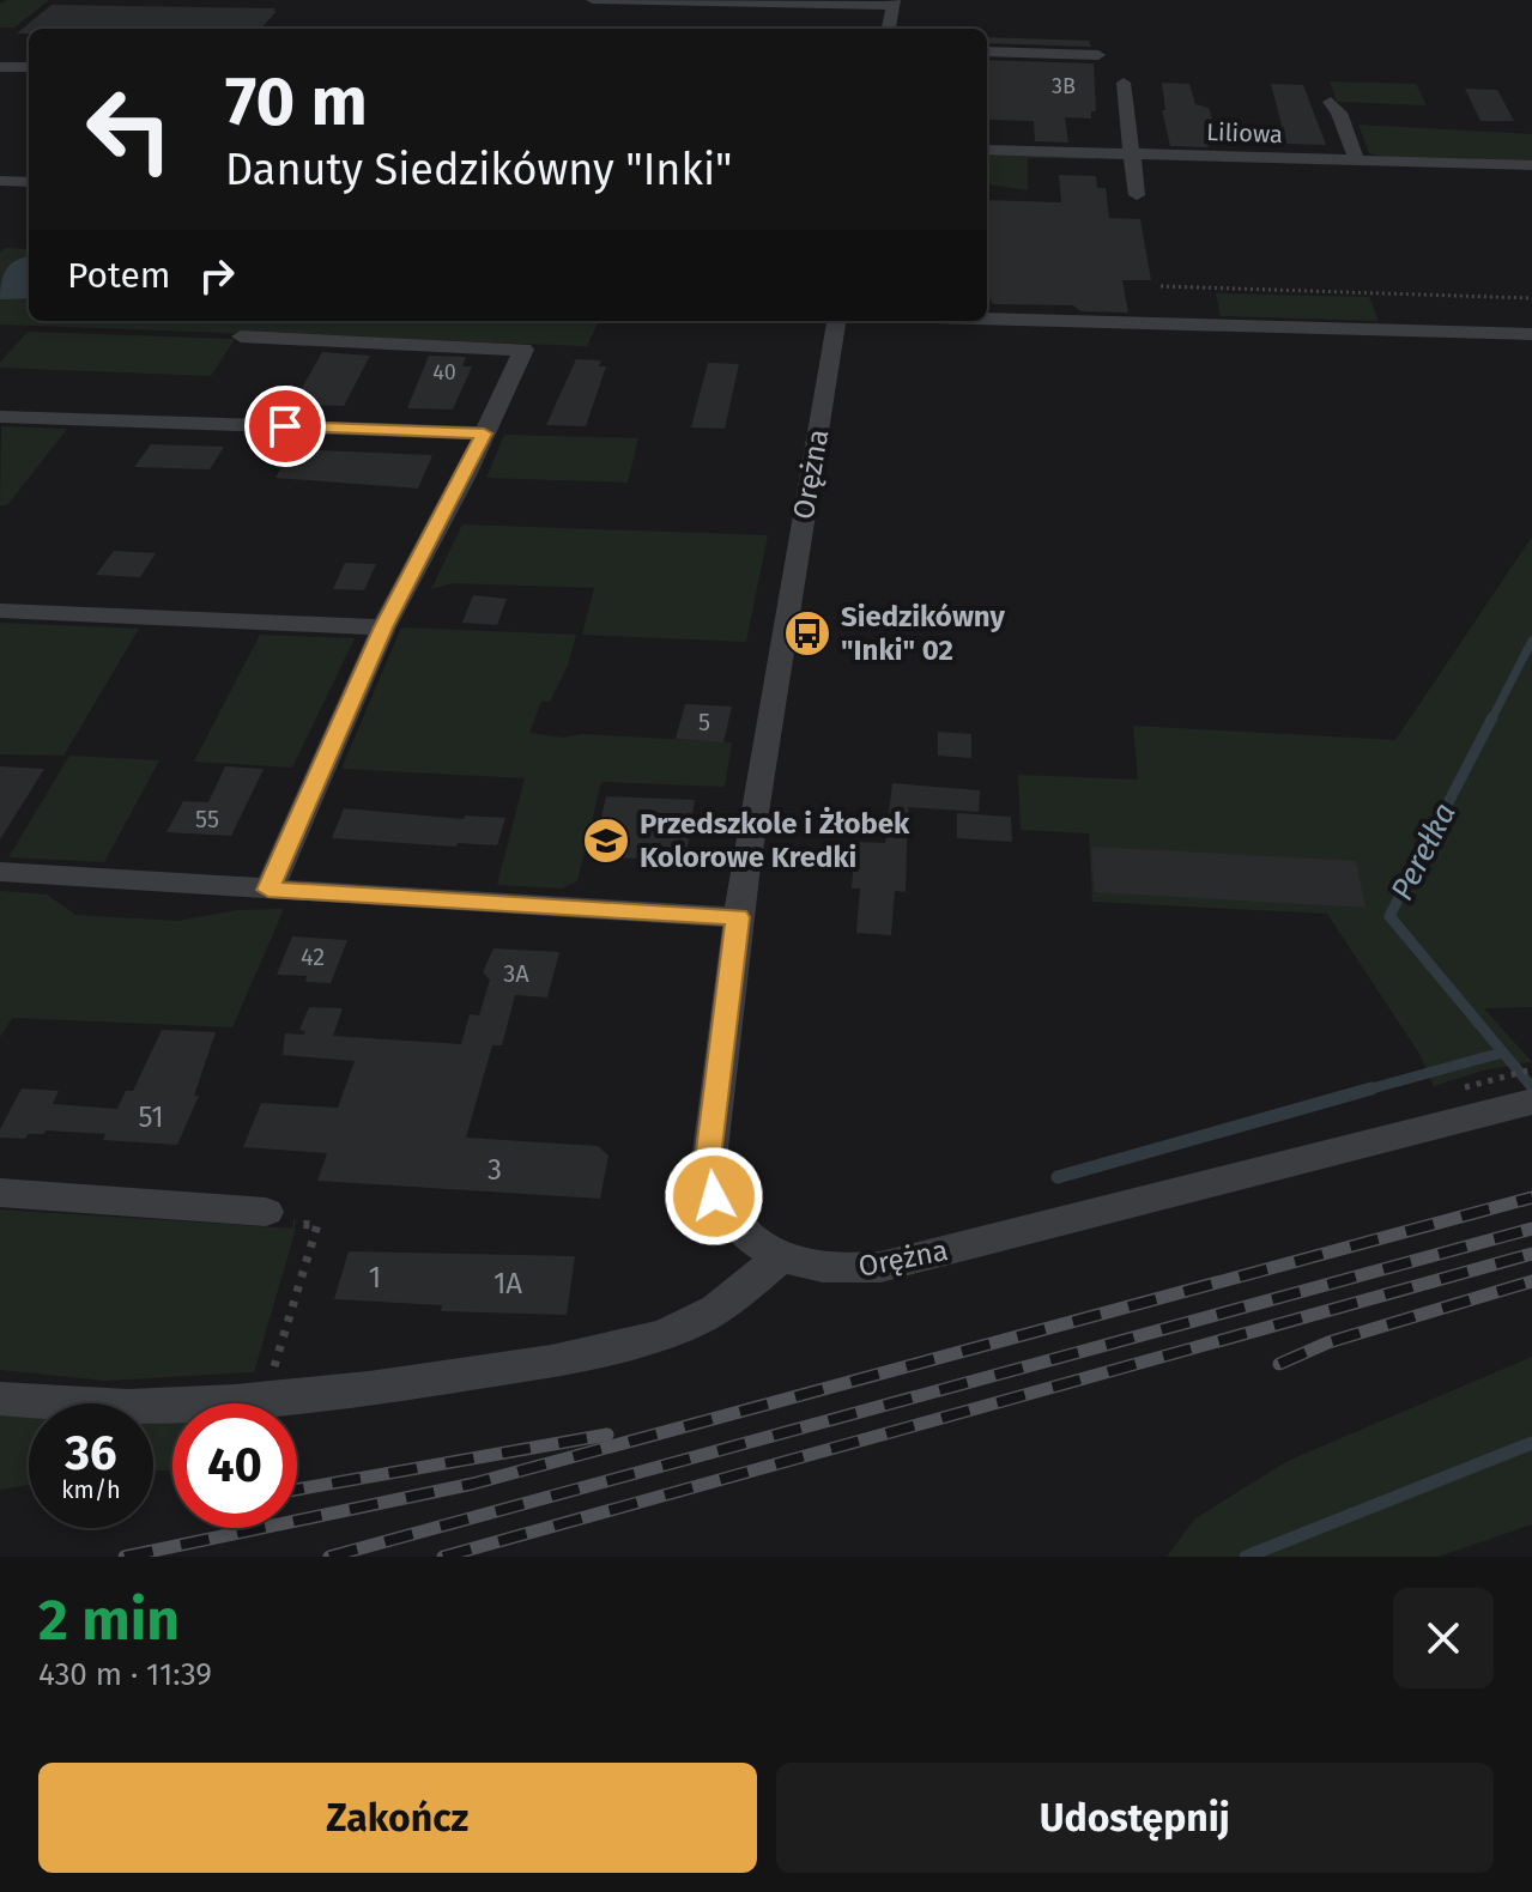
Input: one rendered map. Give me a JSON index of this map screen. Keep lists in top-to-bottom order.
{
  "streets": {
    "street": ["Liliowa", "Orężna"]
  },
  "water": ["Perełka"],
  "places": {
    "bus stop": ["Siedzikówny \"Inki\" 02"],
    "school or university": ["Przedszkole i Żłobek Kolorowe Kredki"]
  },
  "house_numbers": [
    "3B",
    "40",
    "5",
    "55",
    "42",
    "3A",
    "51",
    "3",
    "1",
    "1A"
  ],
  "page": {
    "turn": ["70 m", "Danuty Siedzikówny \"Inki\""],
    "then": "Potem",
    "speed": "36 km/h",
    "limit": "40",
    "heading": ["2 min", "430 m · 11:39"],
    "buttons": ["Zakończ", "Udostępnij"]
  }
}
